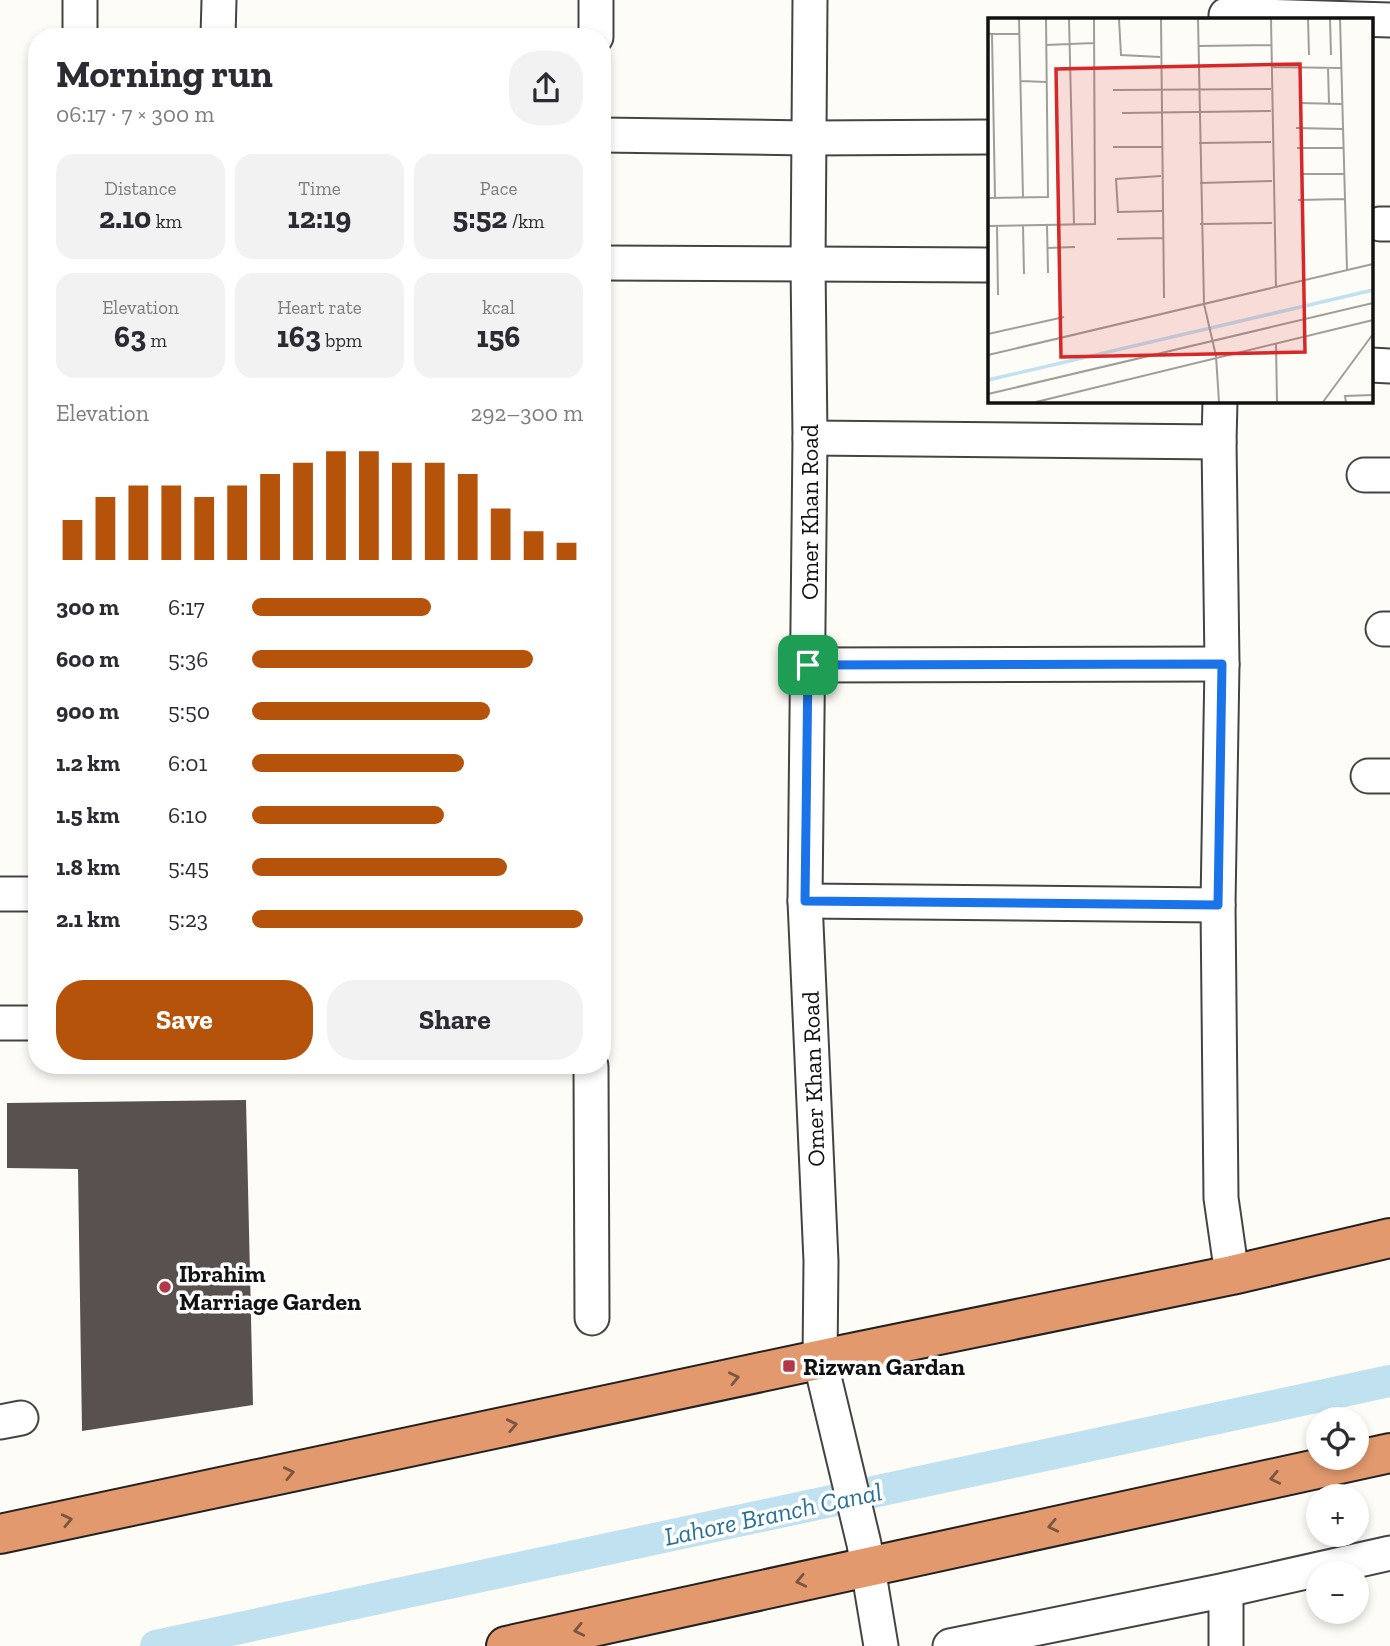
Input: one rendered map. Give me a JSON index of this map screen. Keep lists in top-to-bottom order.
{
  "streets": {
    "street": ["Omer Khan Road"]
  },
  "water": ["Lahore Branch Canal"],
  "places": {
    "other": ["Ibrahim Marriage Garden"],
    "transit": ["Rizwan Gardan"]
  },
  "page": {
    "heading": ["Morning run", "06:17 · 7 × 300 m"],
    "stats": [
      ["Distance", "2.10 km"],
      ["Time", "12:19"],
      ["Pace", "5:52 /km"],
      ["Elevation", "63 m"],
      ["Heart rate", "163 bpm"],
      ["kcal", "156"]
    ],
    "chart": ["Elevation", "292–300 m"],
    "list": [
      {
        "name": "300 m",
        "note": "6:17"
      },
      {
        "name": "600 m",
        "note": "5:36"
      },
      {
        "name": "900 m",
        "note": "5:50"
      },
      {
        "name": "1.2 km",
        "note": "6:01"
      },
      {
        "name": "1.5 km",
        "note": "6:10"
      },
      {
        "name": "1.8 km",
        "note": "5:45"
      },
      {
        "name": "2.1 km",
        "note": "5:23"
      }
    ],
    "buttons": ["Save", "Share"],
    "map_buttons": ["+", "−"]
  }
}
